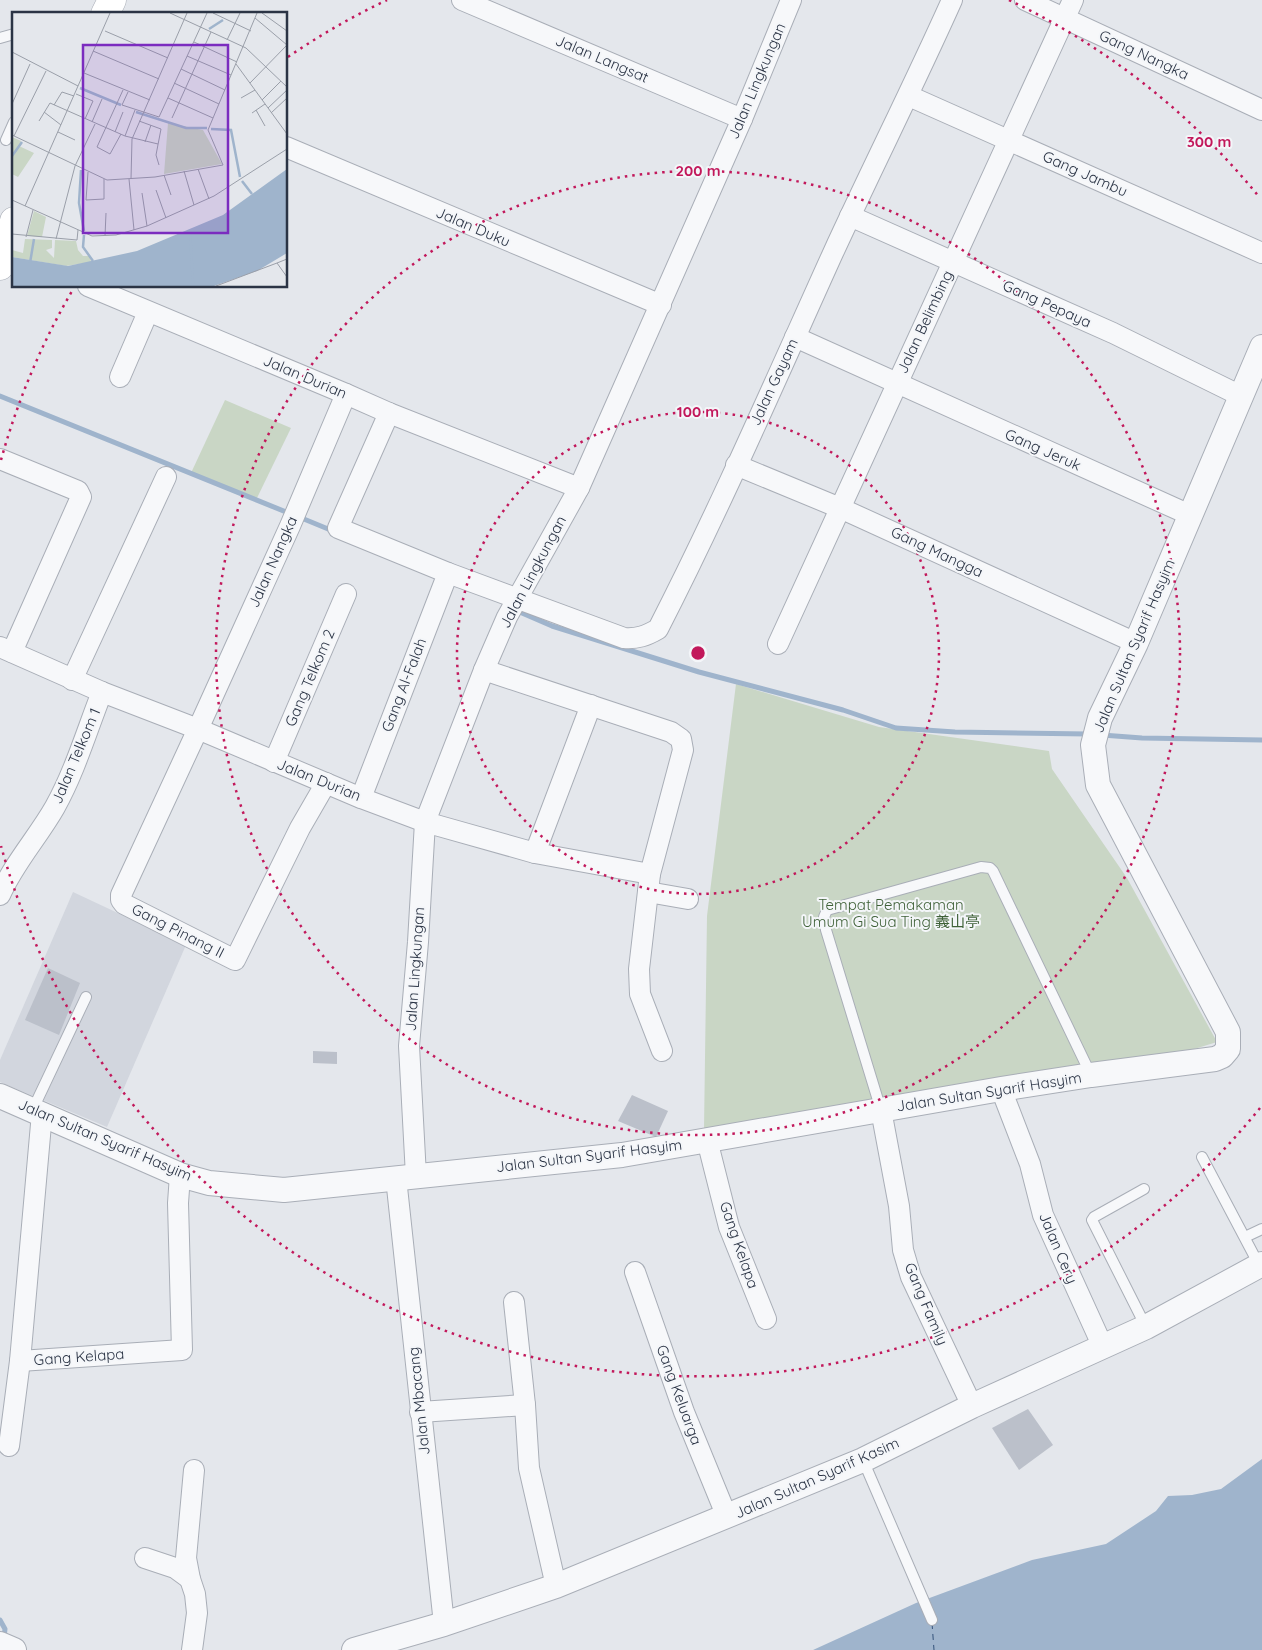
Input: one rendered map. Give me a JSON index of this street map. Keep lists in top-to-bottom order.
{
  "streets": {
    "street": [
      "Gang Nangka",
      "Jalan Langsat",
      "Jalan Lingkungan",
      "Gang Jambu",
      "Jalan Duku",
      "Gang Pepaya",
      "Jalan Belimbing",
      "Jalan Durian",
      "Jalan Gayam",
      "Gang Jeruk",
      "Gang Mangga",
      "Jalan Nangka",
      "Jalan Sultan Syarif Hasyim",
      "Gang Telkom 2",
      "Gang Al-Falah",
      "Jalan Telkom 1",
      "Gang Pinang II",
      "Gang Kelapa",
      "Jalan Cery",
      "Gang Family",
      "Gang Keluarga",
      "Jalan Mbacang",
      "Jalan Sultan Syarif Kasim"
    ]
  },
  "crossings": [
    ["Gang Nangka", "Jalan Belimbing"],
    ["Jalan Langsat", "Jalan Lingkungan"],
    ["Jalan Lingkungan", "Jalan Duku"],
    ["Jalan Lingkungan", "Jalan Durian"],
    ["Jalan Lingkungan", "Jalan Gayam"],
    ["Jalan Lingkungan", "Jalan Sultan Syarif Hasyim"],
    ["Jalan Lingkungan", "Jalan Mbacang"],
    ["Gang Jambu", "Jalan Belimbing"],
    ["Gang Jambu", "Jalan Gayam"],
    ["Gang Pepaya", "Jalan Belimbing"],
    ["Gang Pepaya", "Jalan Gayam"],
    ["Gang Pepaya", "Jalan Sultan Syarif Hasyim"],
    ["Jalan Belimbing", "Gang Jeruk"],
    ["Jalan Belimbing", "Gang Mangga"],
    ["Jalan Durian", "Jalan Gayam"],
    ["Jalan Durian", "Jalan Nangka"],
    ["Jalan Durian", "Gang Telkom 2"],
    ["Jalan Durian", "Gang Al-Falah"],
    ["Jalan Durian", "Jalan Telkom 1"],
    ["Jalan Durian", "Gang Pinang II"],
    ["Jalan Gayam", "Gang Jeruk"],
    ["Jalan Gayam", "Gang Mangga"],
    ["Jalan Gayam", "Gang Al-Falah"],
    ["Gang Jeruk", "Jalan Sultan Syarif Hasyim"],
    ["Gang Mangga", "Jalan Sultan Syarif Hasyim"],
    ["Jalan Nangka", "Gang Pinang II"],
    ["Jalan Sultan Syarif Hasyim", "Gang Kelapa"],
    ["Jalan Sultan Syarif Hasyim", "Jalan Cery"],
    ["Jalan Sultan Syarif Hasyim", "Gang Family"],
    ["Jalan Sultan Syarif Hasyim", "Jalan Mbacang"],
    ["Jalan Cery", "Jalan Sultan Syarif Kasim"],
    ["Gang Family", "Jalan Sultan Syarif Kasim"],
    ["Gang Keluarga", "Jalan Sultan Syarif Kasim"],
    ["Jalan Mbacang", "Jalan Sultan Syarif Kasim"]
  ],
  "parks": ["Tempat Pemakaman Umum Gi Sua Ting 義山亭"],
  "rings": ["300 m", "200 m", "100 m"]
}
